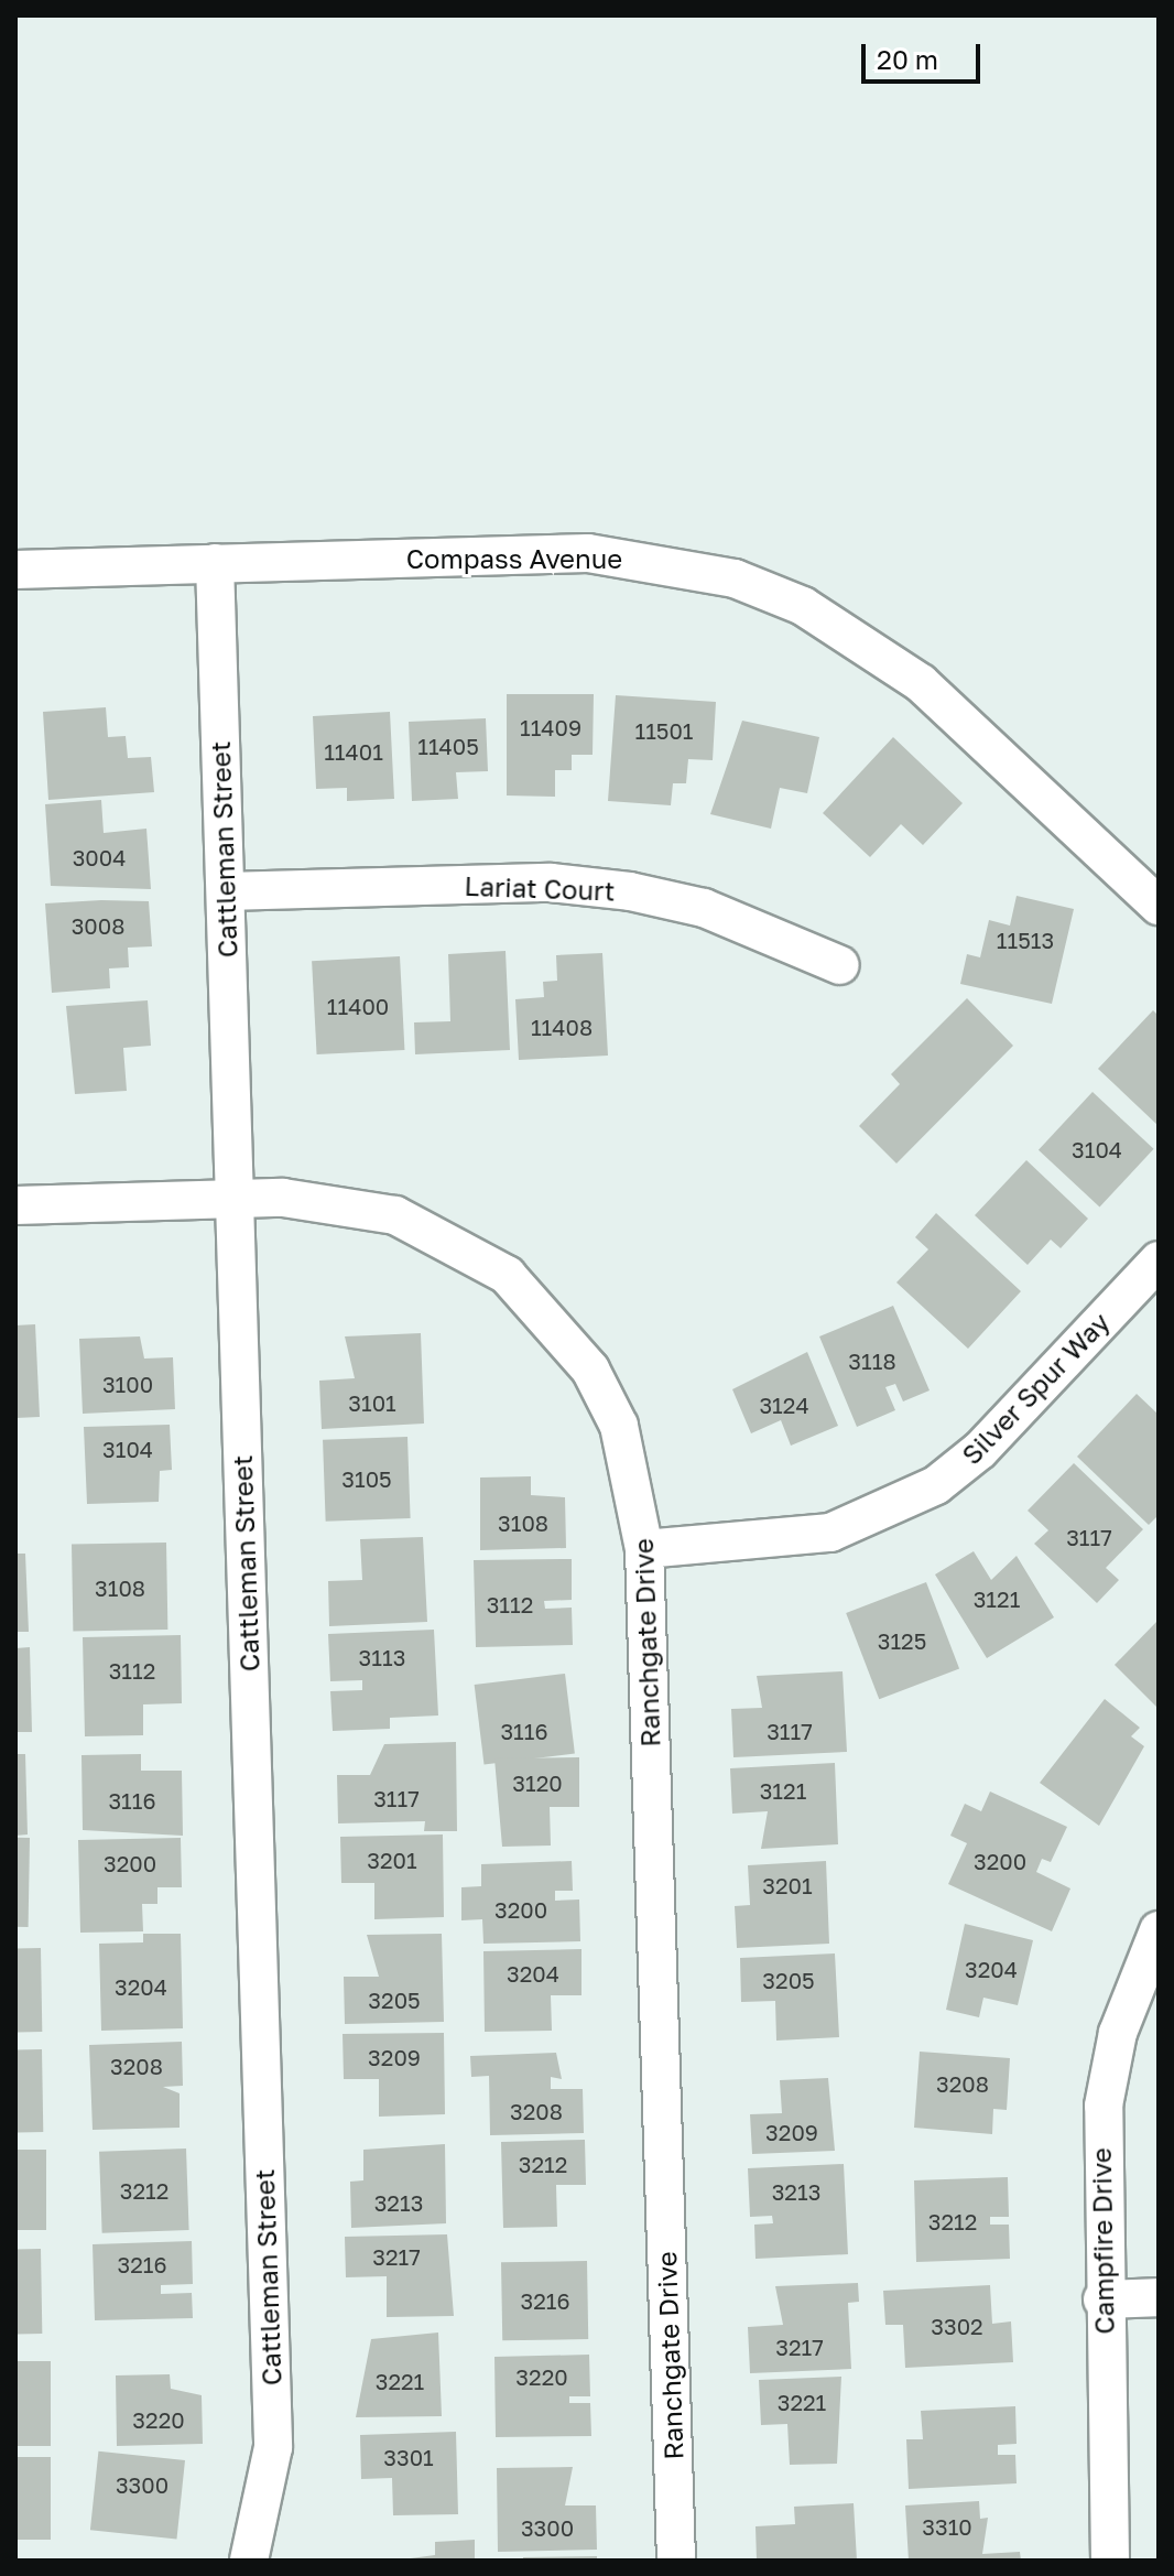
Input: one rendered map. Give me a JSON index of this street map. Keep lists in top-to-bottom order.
{
  "streets": {
    "street": [
      "Compass Avenue",
      "Cattleman Street",
      "Lariat Court",
      "Silver Spur Way",
      "Ranchgate Drive",
      "Campfire Drive"
    ]
  },
  "crossings": [
    ["Compass Avenue", "Cattleman Street"],
    ["Cattleman Street", "Lariat Court"],
    ["Cattleman Street", "Ranchgate Drive"],
    ["Silver Spur Way", "Ranchgate Drive"]
  ],
  "house_numbers": [
    "11409",
    "11501",
    "11405",
    "11401",
    "3004",
    "3008",
    "11513",
    "11400",
    "11408",
    "3104",
    "3118",
    "3100",
    "3101",
    "3124",
    "3104",
    "3105",
    "3108",
    "3117",
    "3108",
    "3121",
    "3112",
    "3125",
    "3113",
    "3112",
    "3116",
    "3117",
    "3120",
    "3121",
    "3117",
    "3116",
    "3201",
    "3200",
    "3200",
    "3201",
    "3200",
    "3204",
    "3204",
    "3205",
    "3204",
    "3205",
    "3209",
    "3208",
    "3208",
    "3208",
    "3209",
    "3212",
    "3212",
    "3213",
    "3213",
    "3212",
    "3217",
    "3216",
    "3216",
    "3302",
    "3217",
    "3220",
    "3221",
    "3221",
    "3220",
    "3301",
    "3300",
    "3310",
    "3300"
  ],
  "scale_bar": "20 m"
}
